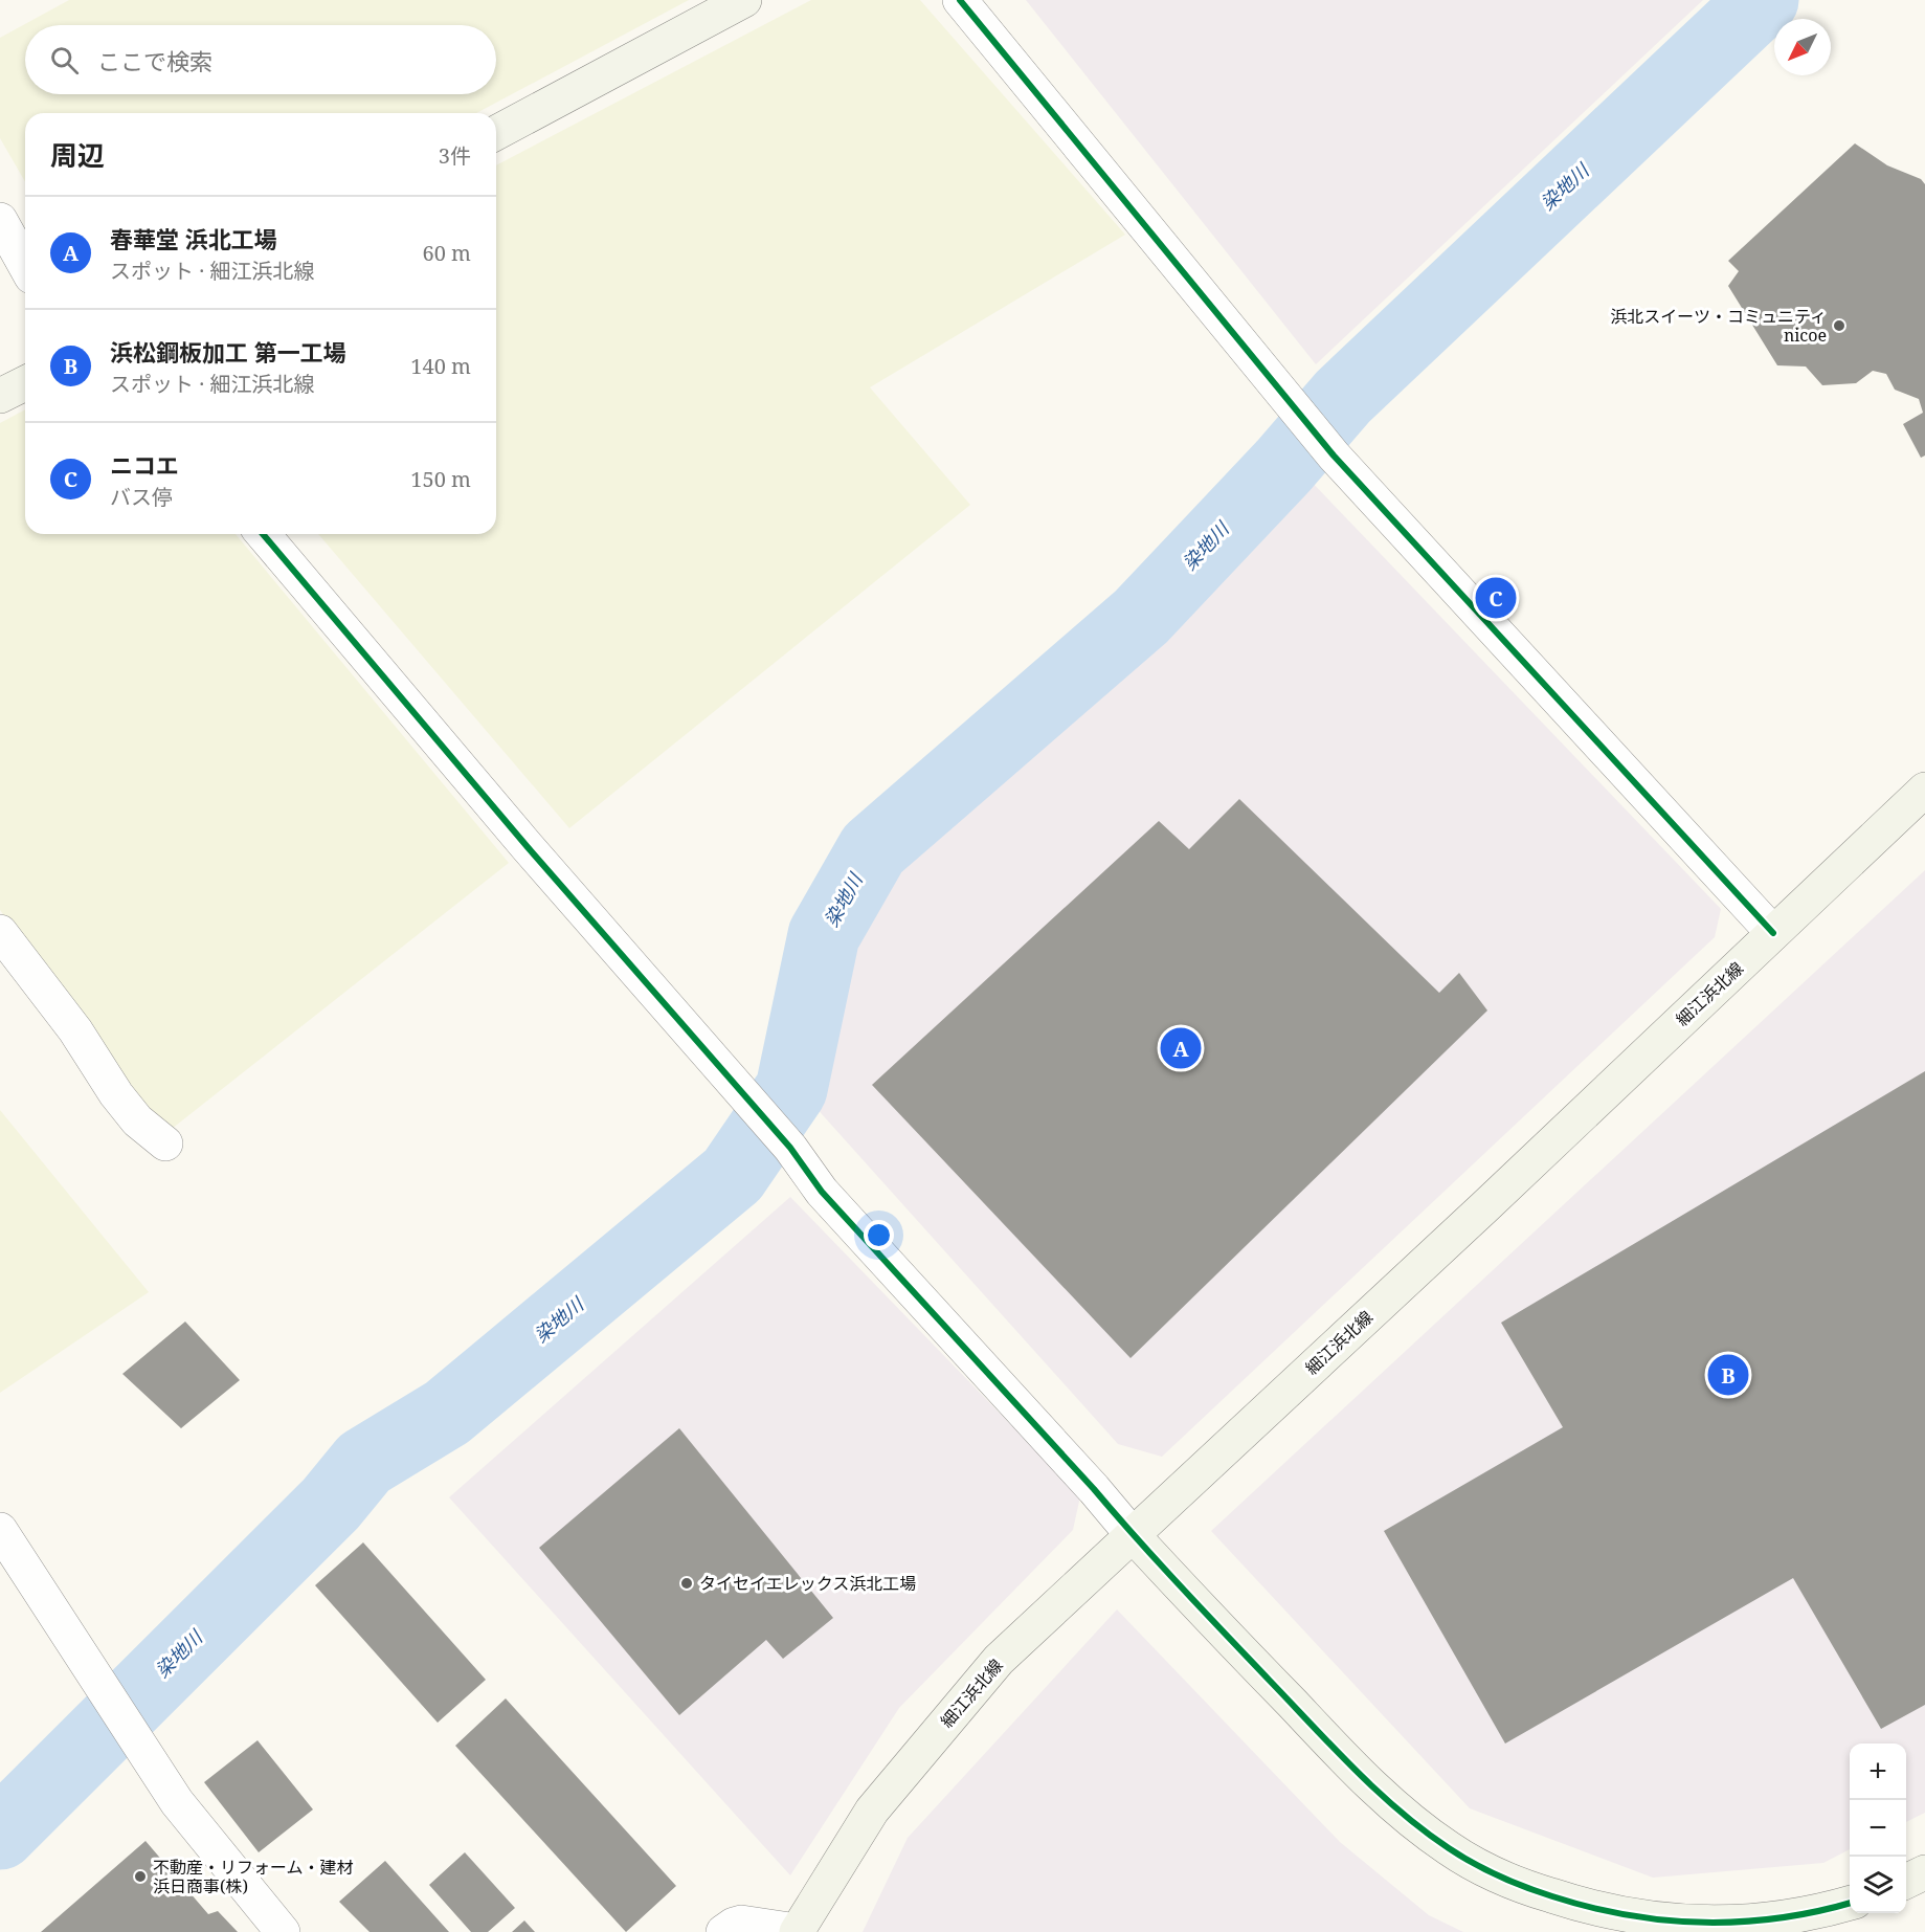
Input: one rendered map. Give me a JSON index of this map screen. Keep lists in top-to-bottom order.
{
  "streets": {
    "main road": ["細江浜北線"]
  },
  "water": ["染地川"],
  "places": ["浜北スイーツ・コミュニティ nicoe", "タイセイエレックス浜北工場", "不動産・リフォーム・建材 浜日商事(株)"],
  "north": "bottom left",
  "page": {
    "search": "ここで検索",
    "heading": ["周辺", "3件"],
    "list": [
      {
        "mark": "A",
        "name": "春華堂 浜北工場",
        "note": "スポット · 細江浜北線",
        "value": "60 m"
      },
      {
        "mark": "B",
        "name": "浜松鋼板加工 第一工場",
        "note": "スポット · 細江浜北線",
        "value": "140 m"
      },
      {
        "mark": "C",
        "name": "ニコエ",
        "note": "バス停",
        "value": "150 m"
      }
    ],
    "pins": ["C", "A", "B"],
    "map_buttons": ["+", "−"]
  }
}
